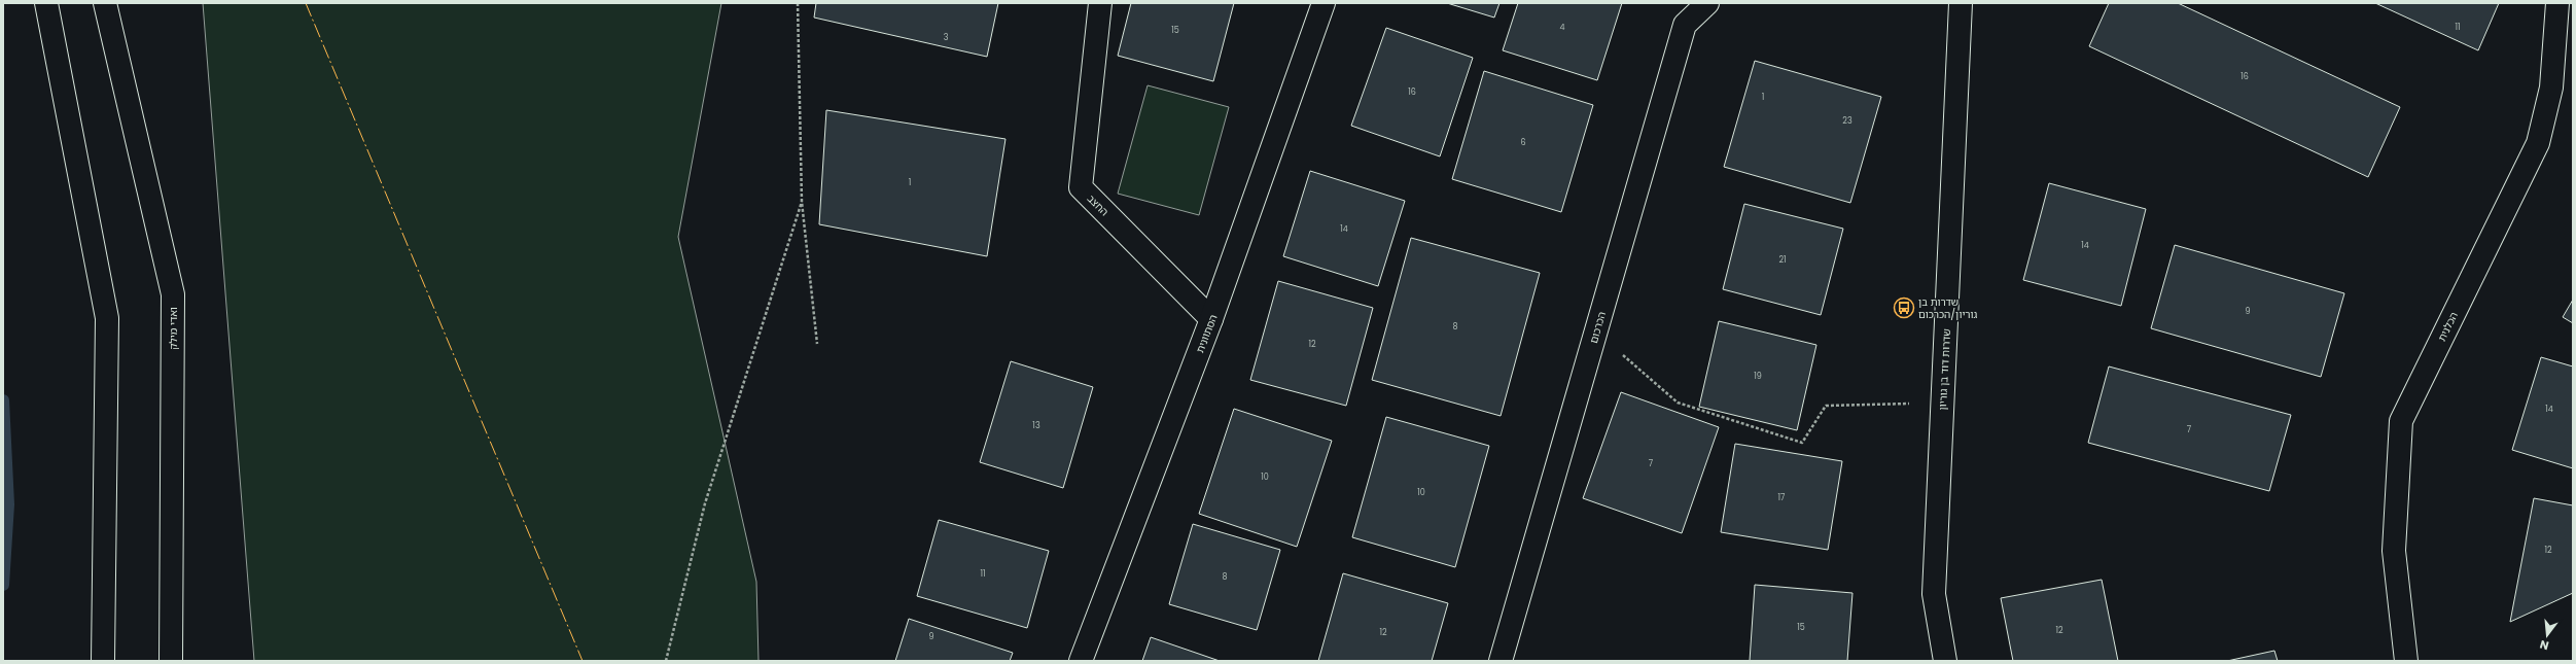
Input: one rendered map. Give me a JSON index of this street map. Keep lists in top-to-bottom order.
{
  "streets": {
    "main road": [
      "החצב",
      "הכלנית",
      "הכרכום",
      "ואדי מילק",
      "הסתוונית",
      "שדרות דוד בן גוריון"
    ]
  },
  "crossings": [
    ["החצב", "הסתוונית"]
  ],
  "places": {
    "bus stop": ["שדרות בן גוריון/הכרכום"]
  },
  "house_numbers": [
    "4",
    "11",
    "15",
    "3",
    "16",
    "16",
    "1",
    "23",
    "6",
    "1",
    "14",
    "14",
    "21",
    "9",
    "8",
    "12",
    "19",
    "14",
    "13",
    "7",
    "7",
    "10",
    "10",
    "17",
    "12",
    "11",
    "8",
    "15",
    "12",
    "12",
    "9"
  ],
  "north": "bottom"
}
